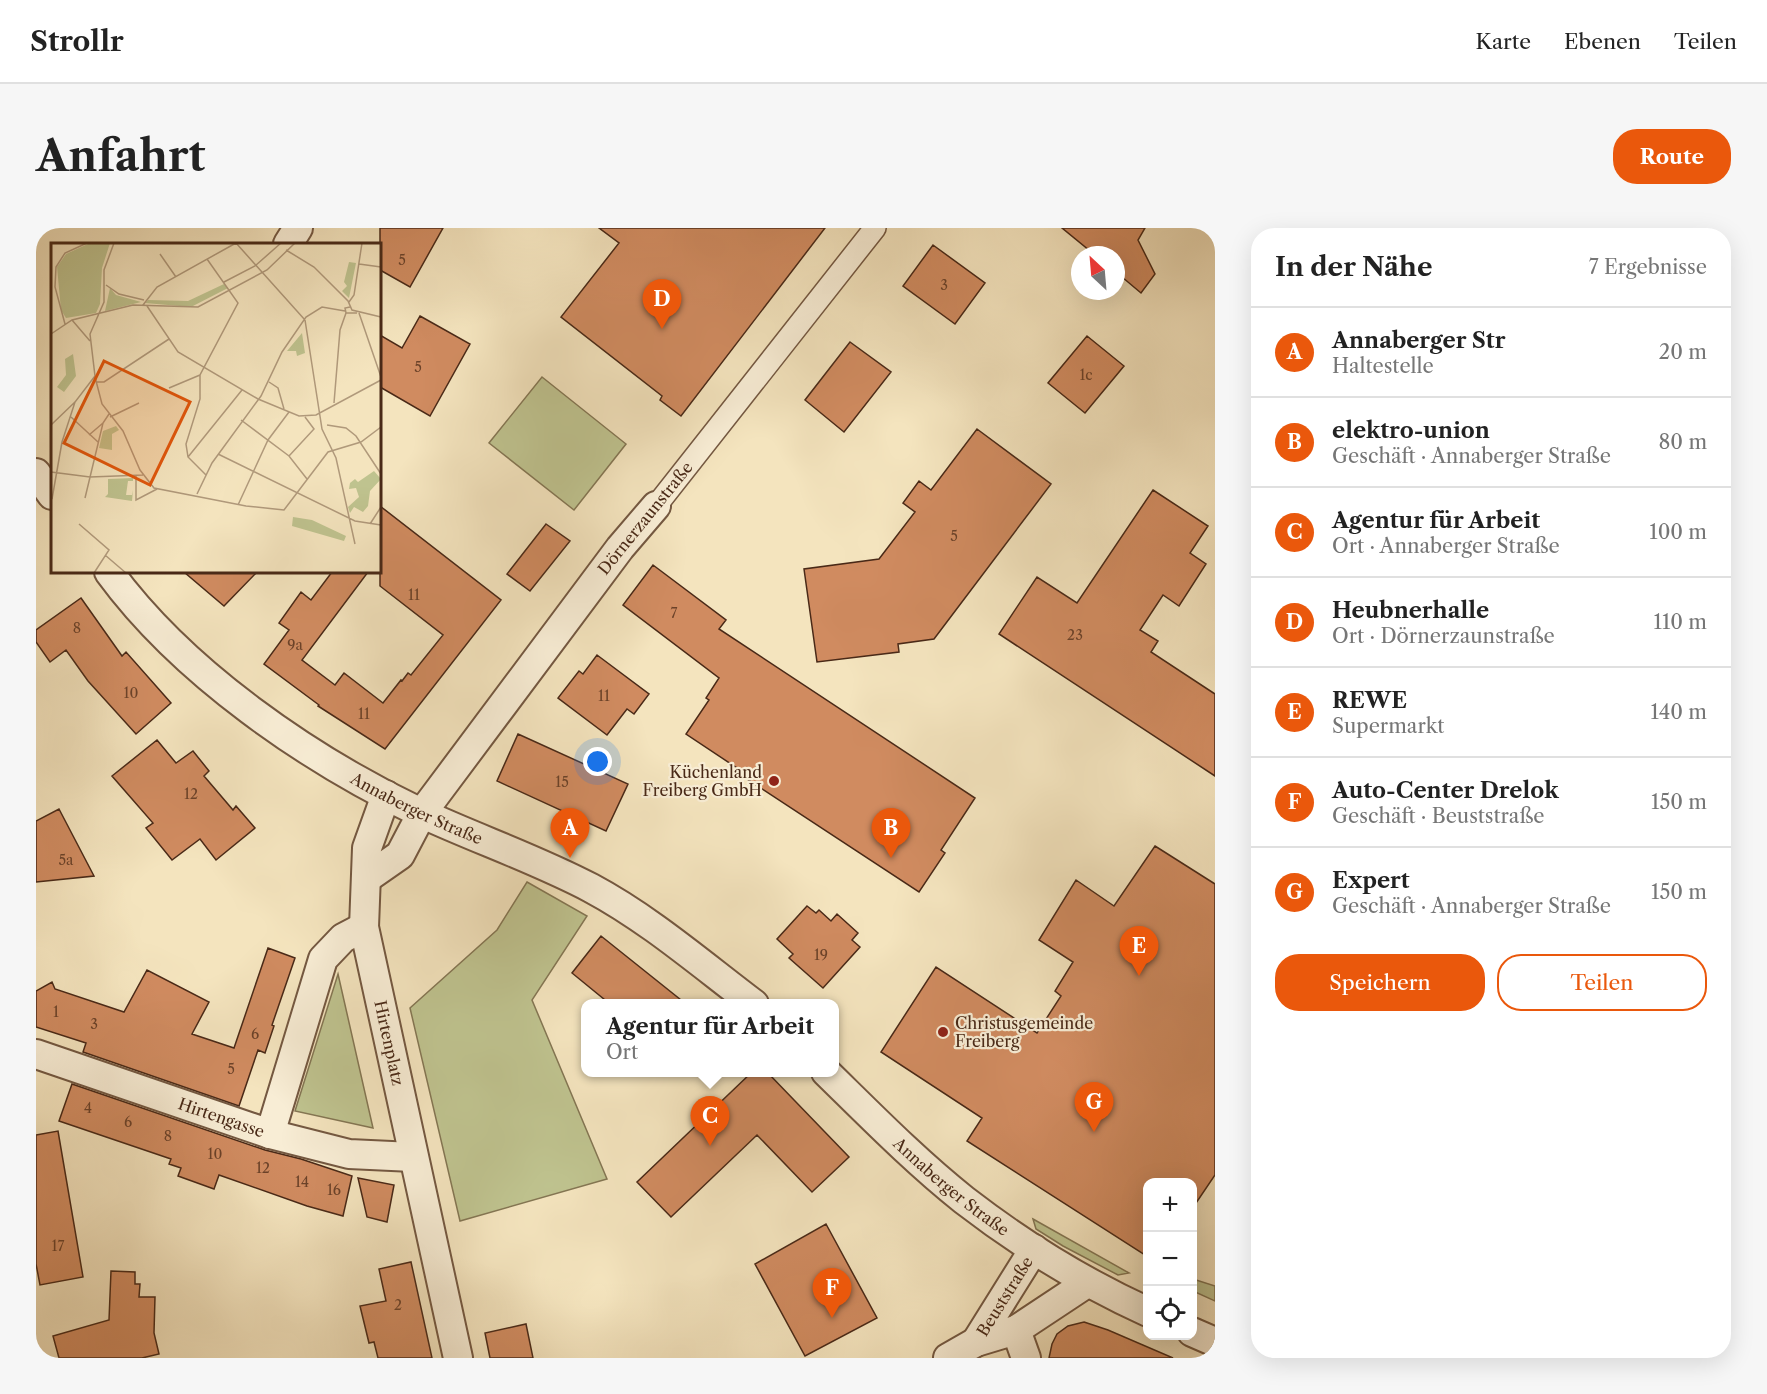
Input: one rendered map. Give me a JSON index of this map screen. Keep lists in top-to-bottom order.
{
  "streets": {
    "street": [
      "Dörnerzaunstraße",
      "Annaberger Straße",
      "Hirtenplatz",
      "Hirtengasse",
      "Beuststraße"
    ]
  },
  "crossings": [
    ["Dörnerzaunstraße", "Annaberger Straße"],
    ["Annaberger Straße", "Hirtenplatz"],
    ["Annaberger Straße", "Beuststraße"],
    ["Hirtenplatz", "Hirtengasse"]
  ],
  "places": ["Küchenland Freiberg GmbH", "Christusgemeinde Freiberg"],
  "house_numbers": [
    "5",
    "3",
    "5",
    "1c",
    "5",
    "11",
    "7",
    "8",
    "23",
    "9a",
    "10",
    "11",
    "11",
    "15",
    "12",
    "5a",
    "19",
    "1",
    "3",
    "6",
    "5",
    "4",
    "6",
    "8",
    "10",
    "12",
    "14",
    "16",
    "17",
    "2"
  ],
  "north": "top left",
  "page": {
    "header": "Strollr",
    "nav": ["Karte", "Ebenen", "Teilen"],
    "buttons": [
      "Route",
      ["Speichern", "Teilen"]
    ],
    "title": "Anfahrt",
    "heading": ["In der Nähe", "7 Ergebnisse"],
    "pins": [
      "D",
      "A",
      "B",
      "E",
      "G",
      "C",
      "F"
    ],
    "list": [
      {
        "mark": "A",
        "name": "Annaberger Str",
        "note": "Haltestelle",
        "value": "20 m"
      },
      {
        "mark": "B",
        "name": "elektro-union",
        "note": "Geschäft · Annaberger Straße",
        "value": "80 m"
      },
      {
        "mark": "C",
        "name": "Agentur für Arbeit",
        "note": "Ort · Annaberger Straße",
        "value": "100 m"
      },
      {
        "mark": "D",
        "name": "Heubnerhalle",
        "note": "Ort · Dörnerzaunstraße",
        "value": "110 m"
      },
      {
        "mark": "E",
        "name": "REWE",
        "note": "Supermarkt",
        "value": "140 m"
      },
      {
        "mark": "F",
        "name": "Auto-Center Drelok",
        "note": "Geschäft · Beuststraße",
        "value": "150 m"
      },
      {
        "mark": "G",
        "name": "Expert",
        "note": "Geschäft · Annaberger Straße",
        "value": "150 m"
      }
    ],
    "popup": ["Agentur für Arbeit", "Ort"],
    "map_buttons": ["+", "−"]
  }
}
